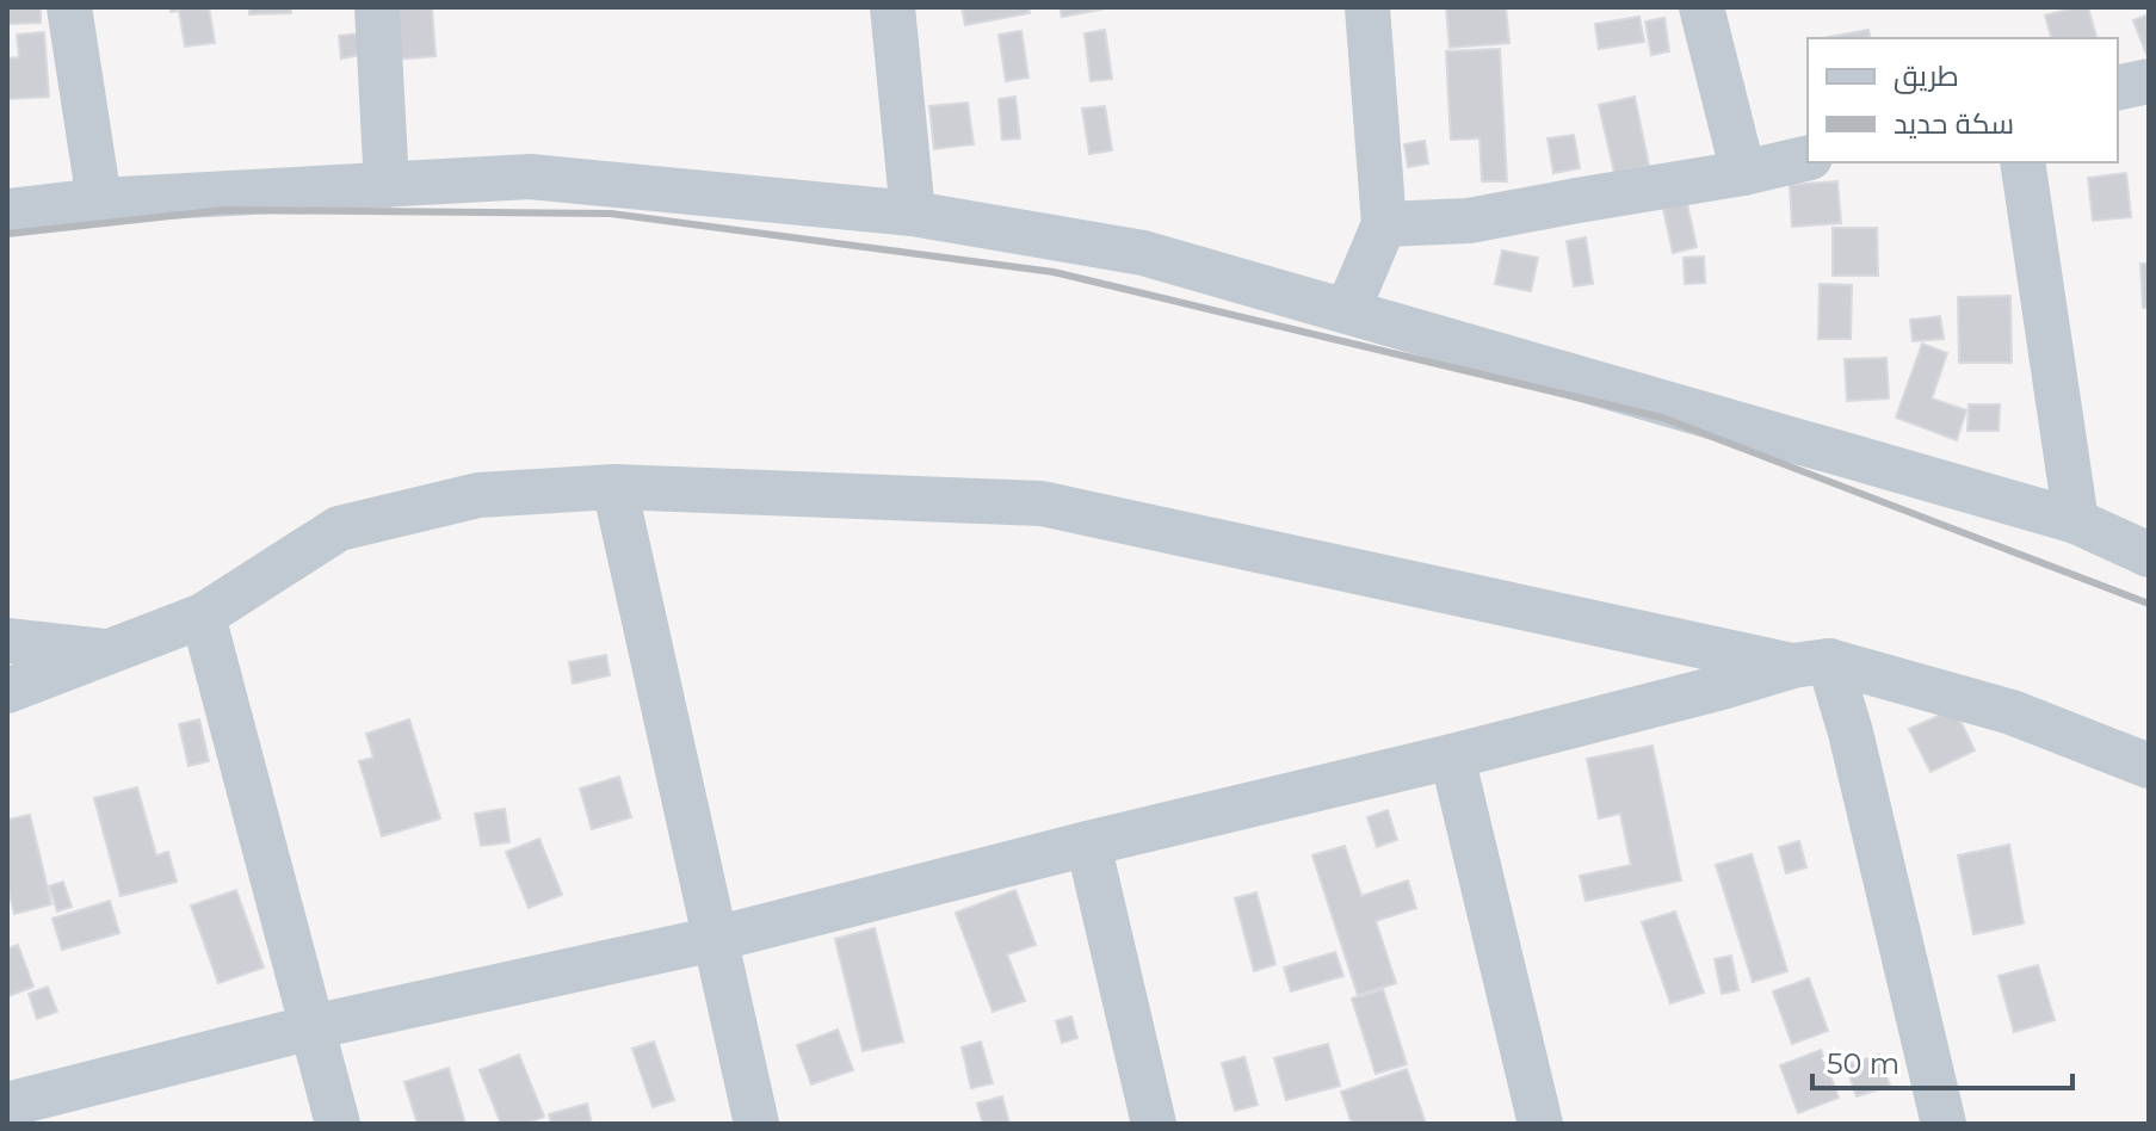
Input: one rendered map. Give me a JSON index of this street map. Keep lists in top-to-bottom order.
{
  "legend": ["طريق", "سكة حديد"],
  "scale_bar": "50 m"
}
